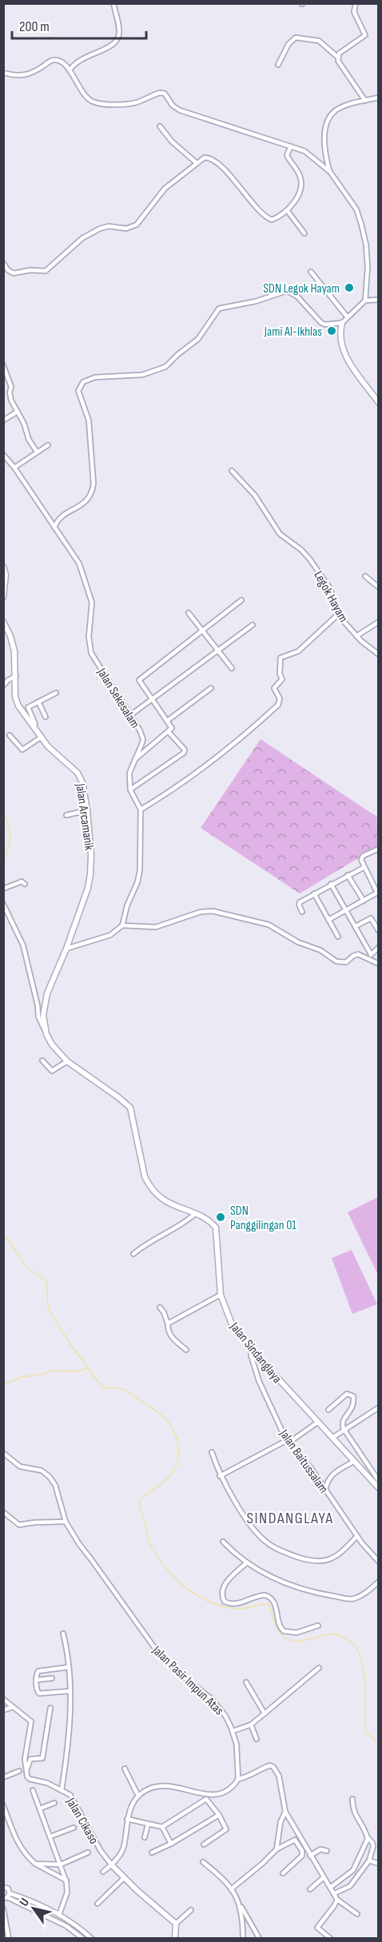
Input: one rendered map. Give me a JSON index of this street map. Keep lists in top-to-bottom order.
{
  "streets": {
    "street": [
      "Legok Hayam",
      "Jalan Sekesalam",
      "Jalan Arcamanik",
      "Jalan Sindanglaya",
      "Jalan Baitussalam",
      "Jalan Pasir Impun Atas",
      "Jalan Cikaso"
    ]
  },
  "crossings": [
    ["Jalan Arcamanik", "Jalan Sindanglaya"],
    ["Jalan Sindanglaya", "Jalan Baitussalam"]
  ],
  "districts": ["SINDANGLAYA"],
  "places": ["SDN Legok Hayam", "Jami Al-Ikhlas", "SDN Panggilingan 01"],
  "scale_bar": "200 m",
  "north": "top left"
}
